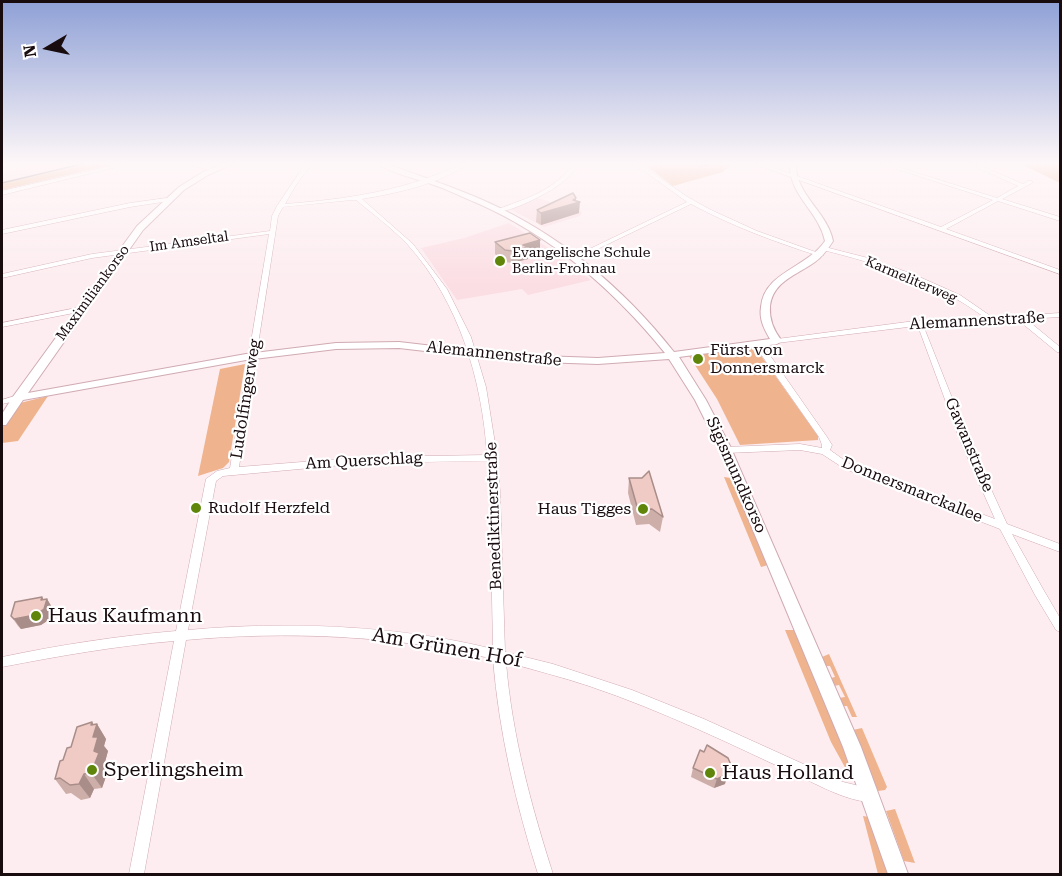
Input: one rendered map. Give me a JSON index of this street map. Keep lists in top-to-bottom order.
{
  "streets": {
    "street": [
      "Im Amseltal",
      "Karmeliterweg",
      "Maximiliankorso",
      "Alemannenstraße",
      "Ludolfingerweg",
      "Gawanstraße",
      "Am Querschlag",
      "Sigismundkorso",
      "Donnersmarckallee",
      "Benediktinerstraße",
      "Am Grünen Hof"
    ]
  },
  "crossings": [
    ["Im Amseltal", "Maximiliankorso"],
    ["Im Amseltal", "Ludolfingerweg"],
    ["Karmeliterweg", "Alemannenstraße"],
    ["Maximiliankorso", "Alemannenstraße"],
    ["Alemannenstraße", "Ludolfingerweg"],
    ["Alemannenstraße", "Gawanstraße"],
    ["Alemannenstraße", "Sigismundkorso"],
    ["Alemannenstraße", "Benediktinerstraße"],
    ["Ludolfingerweg", "Am Querschlag"],
    ["Ludolfingerweg", "Am Grünen Hof"],
    ["Gawanstraße", "Donnersmarckallee"],
    ["Am Querschlag", "Benediktinerstraße"],
    ["Sigismundkorso", "Donnersmarckallee"],
    ["Sigismundkorso", "Am Grünen Hof"],
    ["Benediktinerstraße", "Am Grünen Hof"]
  ],
  "places": [
    "Evangelische Schule Berlin-Frohnau",
    "Fürst von Donnersmarck",
    "Rudolf Herzfeld",
    "Haus Tigges",
    "Haus Kaufmann",
    "Sperlingsheim",
    "Haus Holland"
  ],
  "north": "left"
}
